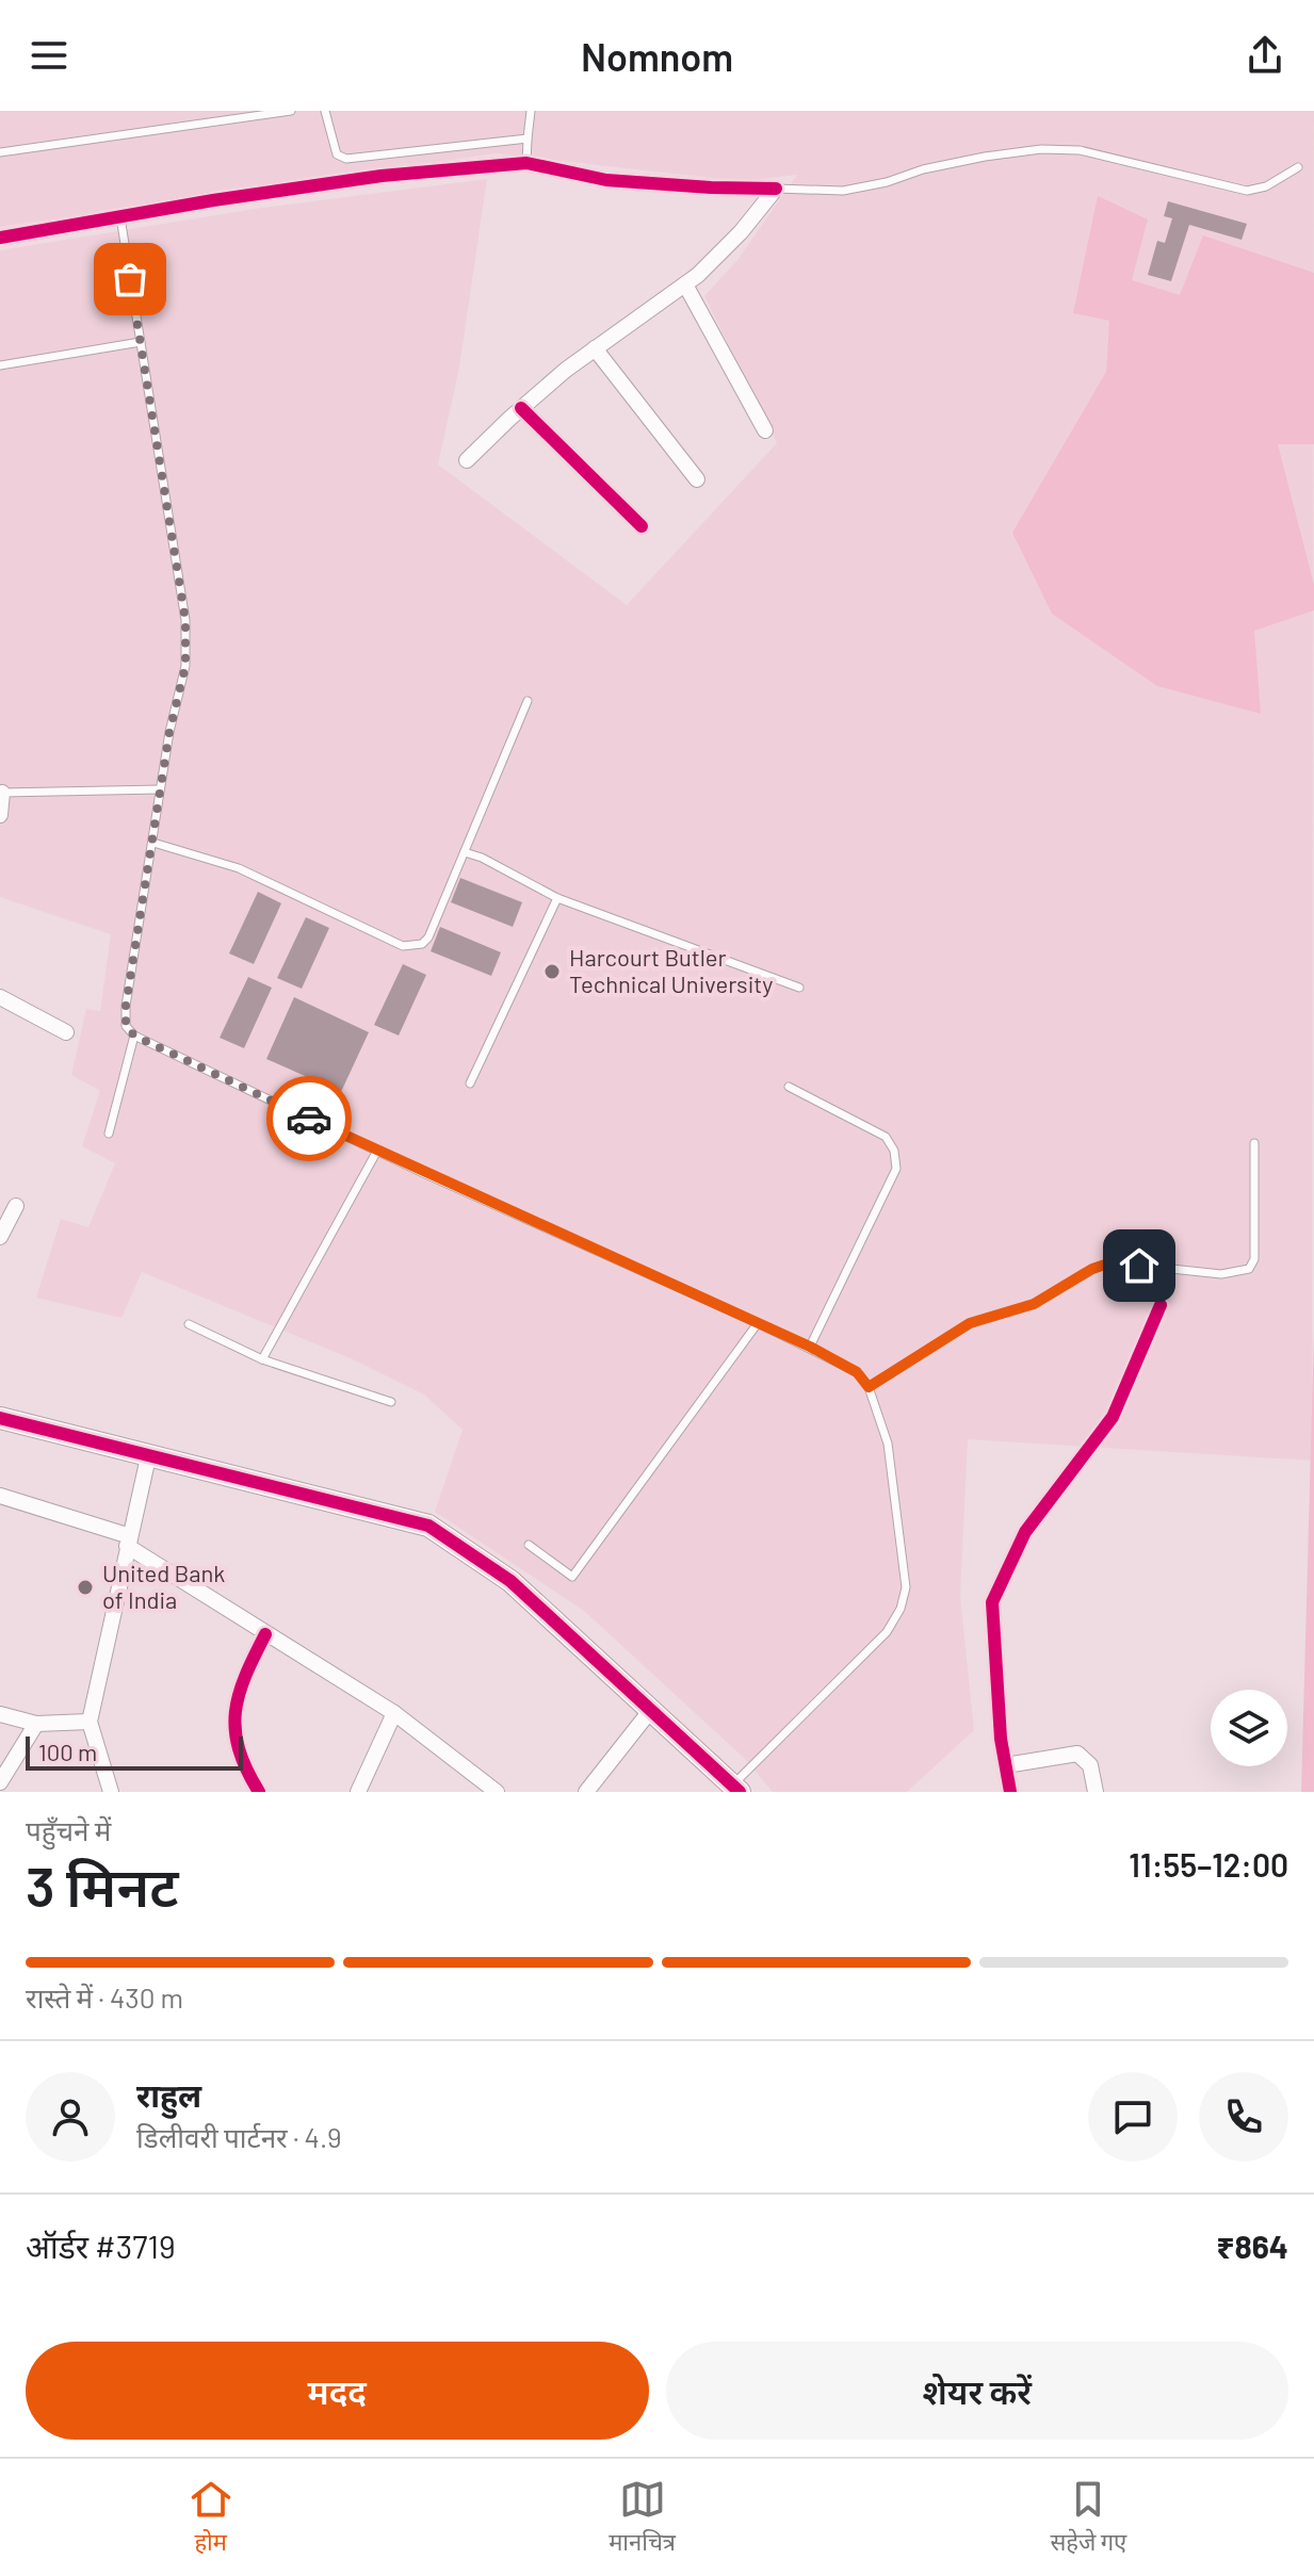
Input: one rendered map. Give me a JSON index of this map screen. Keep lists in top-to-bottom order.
{
  "places": ["Harcourt Butler Technical University", "United Bank of India"],
  "scale_bar": "100 m",
  "page": {
    "header": "Nomnom",
    "scale": "100 m",
    "heading": ["3 मिनट", "पहुँचने में", "11:55–12:00"],
    "panel": [
      "राहुल",
      "डिलीवरी पार्टनर · 4.9",
      "ऑर्डर #3719",
      "₹864"
    ],
    "bar": "रास्ते में · 430 m",
    "buttons": ["मदद", "शेयर करें"],
    "tabs": ["होम", "मानचित्र", "सहेजे गए"]
  }
}
